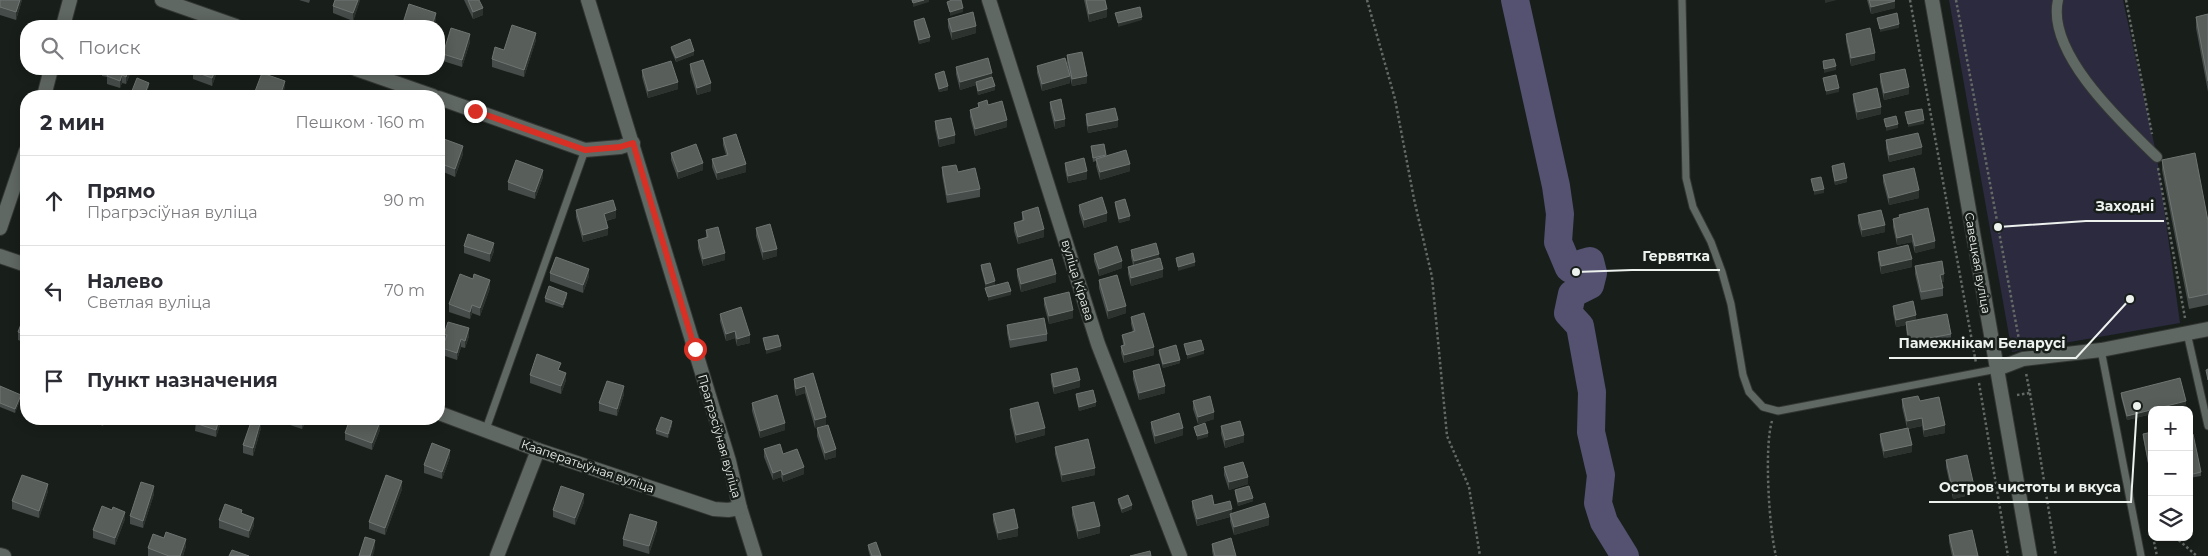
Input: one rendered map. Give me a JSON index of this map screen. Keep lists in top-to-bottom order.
{
  "streets": {
    "street": [
      "Савецкая вуліца",
      "вуліца Кірава",
      "Прагрэсіўная вуліца",
      "Кааператыўная вуліца"
    ]
  },
  "crossings": [
    ["Прагрэсіўная вуліца", "Кааператыўная вуліца"]
  ],
  "places": [
    "Заходні",
    "Гервятка",
    "Памежнікам Беларусі",
    "Остров чистоты и вкуса"
  ],
  "page": {
    "search": "Поиск",
    "heading": ["2 мин", "Пешком · 160 m"],
    "list": [
      ["Прямо", "Прагрэсіўная вуліца", "90 m"],
      ["Налево", "Светлая вуліца", "70 m"],
      "Пункт назначения"
    ],
    "map_buttons": ["+", "−"]
  }
}
